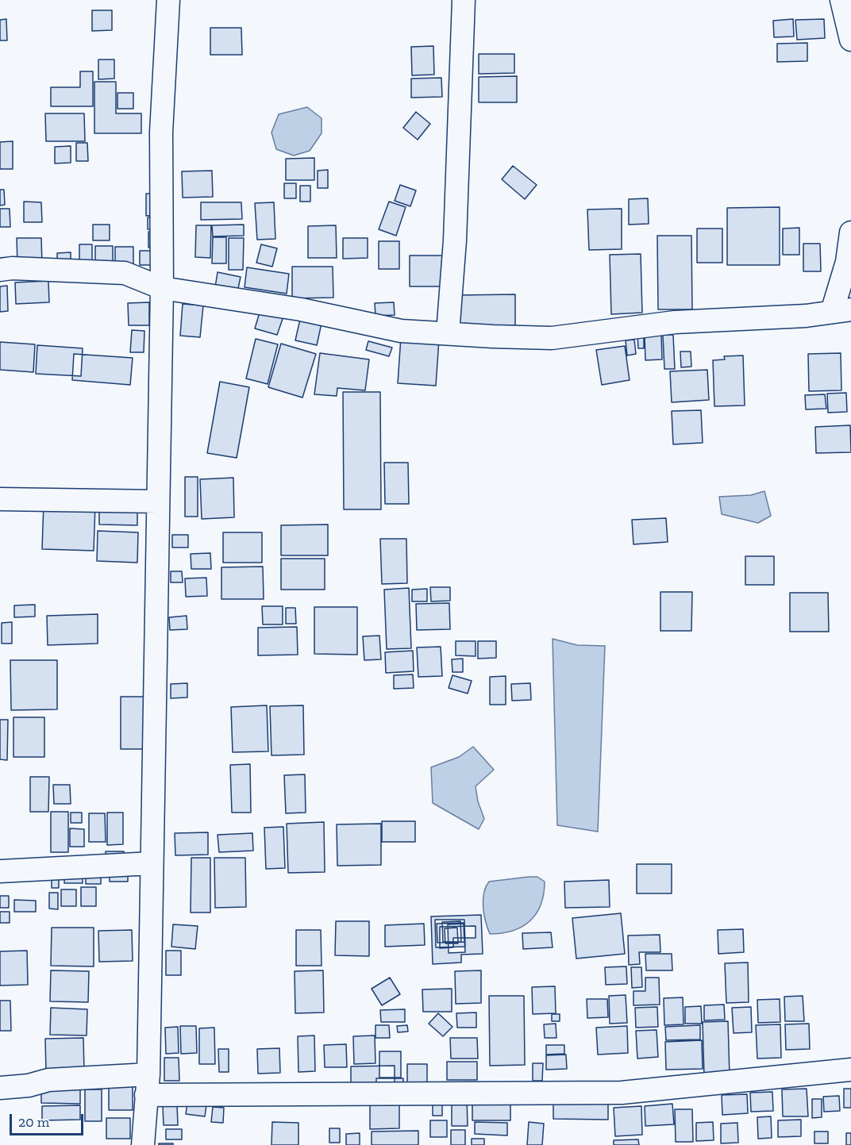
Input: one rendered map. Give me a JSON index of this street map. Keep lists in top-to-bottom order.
{
  "scale_bar": "20 m"
}
